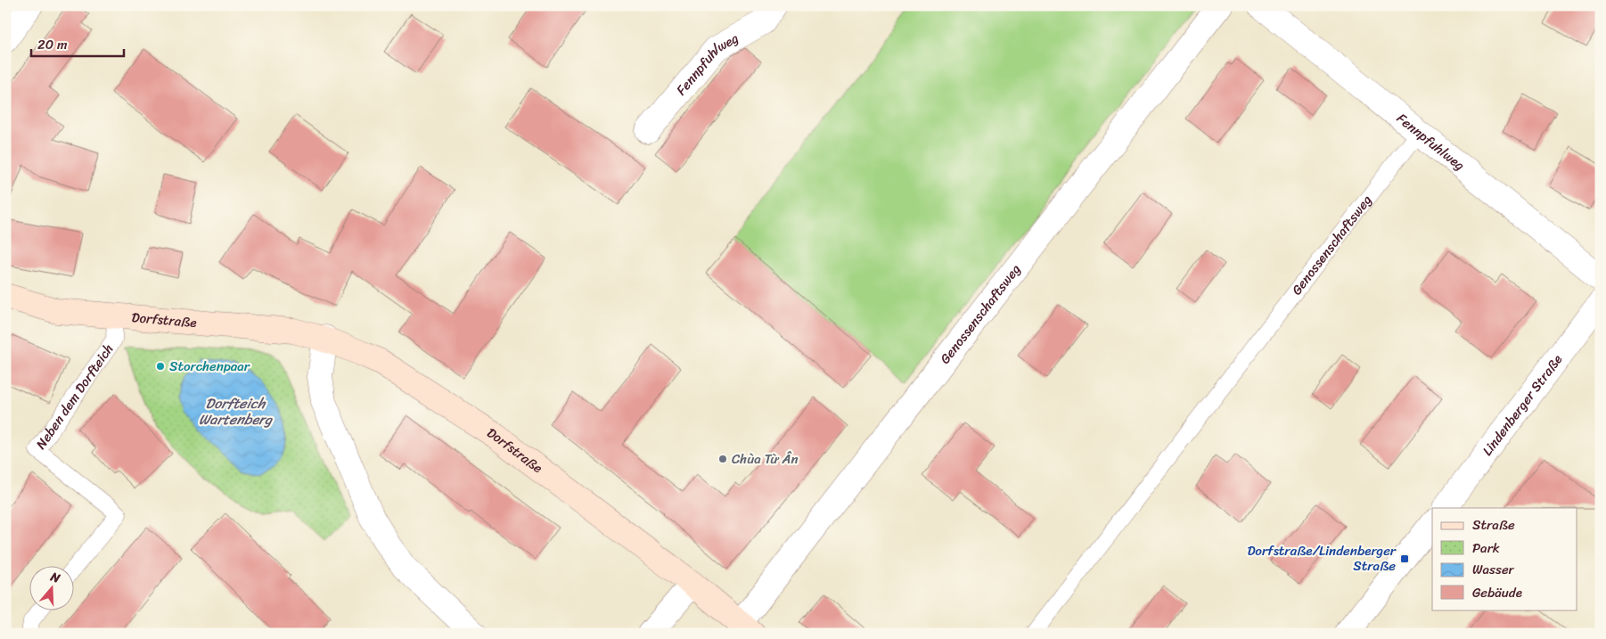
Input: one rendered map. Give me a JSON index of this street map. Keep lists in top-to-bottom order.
{
  "streets": {
    "main road": ["Dorfstraße"],
    "street": ["Fennpfuhlweg", "Genossenschaftsweg", "Lindenberger Straße"],
    "lane": ["Neben dem Dorfteich"]
  },
  "crossings": [
    ["Fennpfuhlweg", "Genossenschaftsweg"],
    ["Genossenschaftsweg", "Dorfstraße"],
    ["Dorfstraße", "Neben dem Dorfteich"]
  ],
  "water": ["Dorfteich Wartenberg"],
  "places": {
    "other": ["Storchenpaar", "Chùa Từ Ân"],
    "transit": ["Dorfstraße/Lindenberger Straße"]
  },
  "legend": [
    "Straße",
    "Park",
    "Wasser",
    "Gebäude"
  ],
  "scale_bar": "20 m",
  "north": "top"
}
